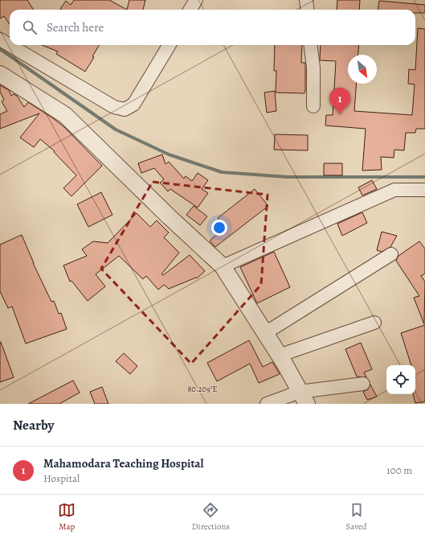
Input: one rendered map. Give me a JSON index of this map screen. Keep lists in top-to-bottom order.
{
  "north": "bottom right",
  "page": {
    "search": "Search here",
    "pins": "1",
    "heading": "Nearby",
    "list": [
      {
        "mark": "1",
        "name": "Mahamodara Teaching Hospital",
        "note": "Hospital",
        "value": "100 m"
      }
    ],
    "nav": ["Map", "Directions", "Saved"]
  },
  "coordinates": ["80.209°E"]
}
